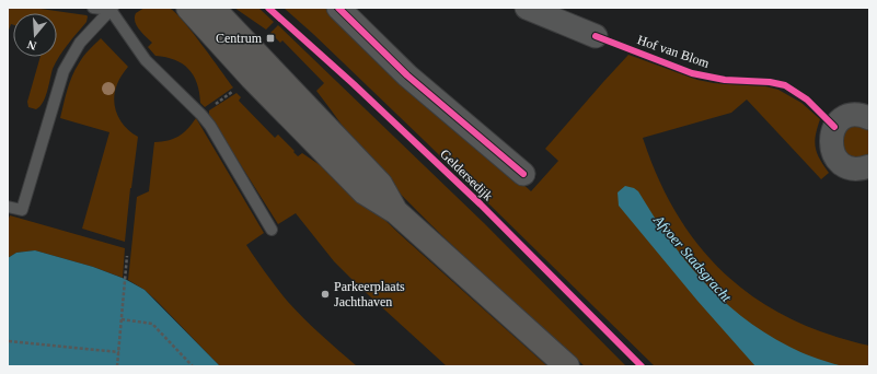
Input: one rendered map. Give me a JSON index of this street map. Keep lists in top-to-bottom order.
{
  "streets": {
    "cycle path": ["Hof van Blom", "Geldersedijk"]
  },
  "water": ["Afvoer Stadsgracht"],
  "places": {
    "transit": ["Centrum"],
    "other": ["Parkeerplaats Jachthaven"]
  },
  "north": "bottom"
}
